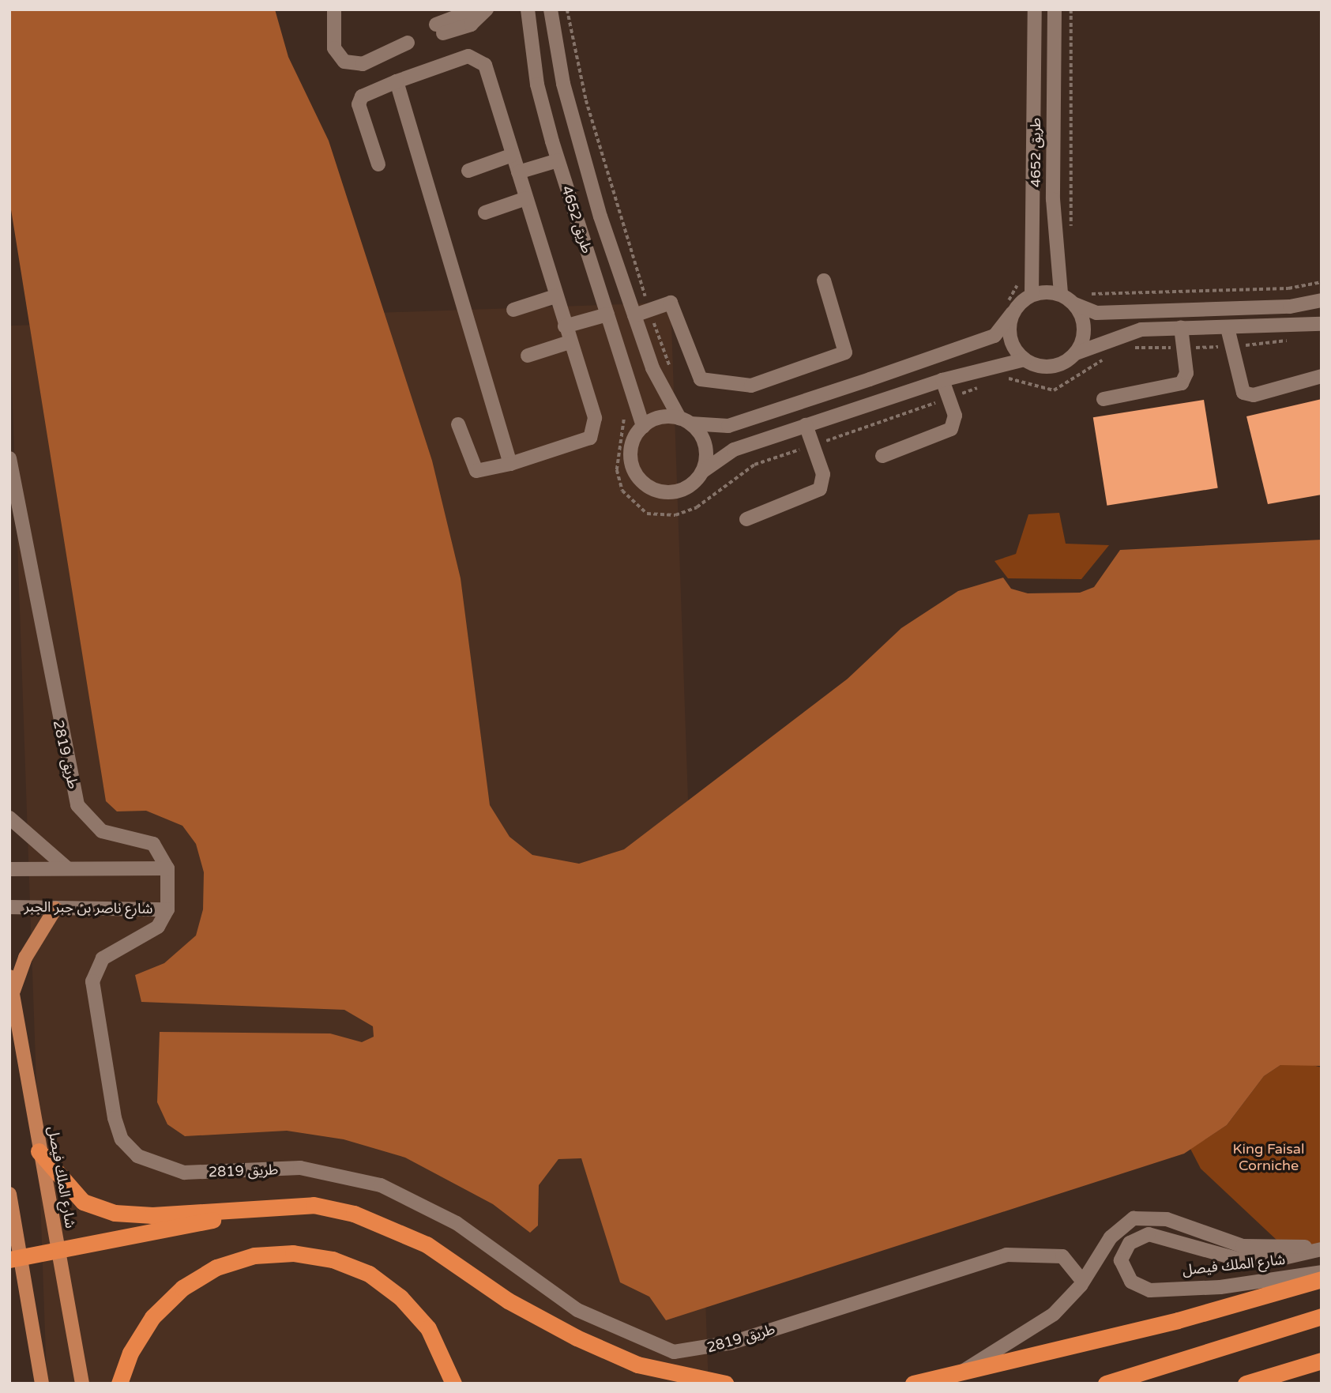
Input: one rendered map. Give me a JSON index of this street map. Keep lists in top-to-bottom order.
{
  "streets": {
    "main road": ["شارع الملك فيصل"],
    "street": ["طريق 4652", "طريق 2819", "شارع ناصر بن جبر الجبر"]
  },
  "crossings": [
    ["طريق 2819", "شارع ناصر بن جبر الجبر"],
    ["طريق 2819", "شارع الملك فيصل"]
  ],
  "parks": ["King Faisal Corniche"]
}
